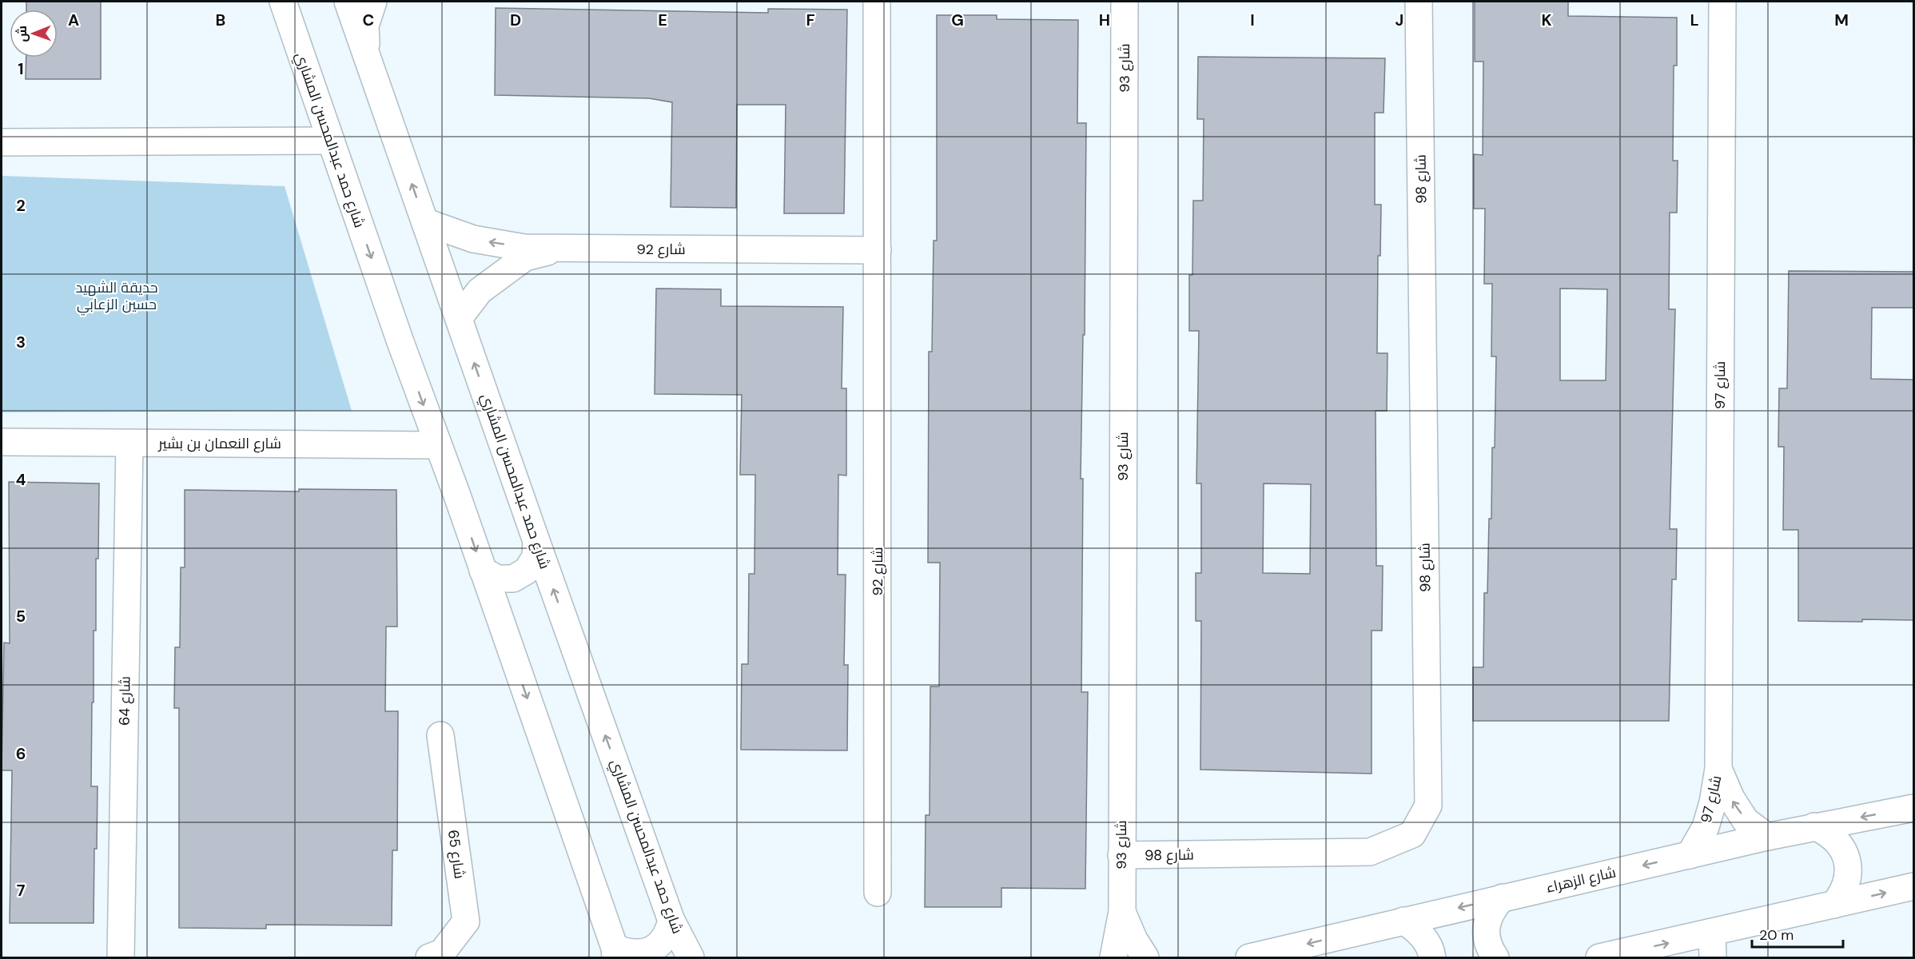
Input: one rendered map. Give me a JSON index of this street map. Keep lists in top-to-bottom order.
{
  "streets": {
    "street": [
      "شارع 93",
      "شارع حمد عبدالمحسن المشاري",
      "شارع 98",
      "شارع 92",
      "شارع 97",
      "شارع النعمان بن بشير",
      "شارع 64",
      "شارع 65",
      "شارع الزهراء"
    ]
  },
  "crossings": [
    ["شارع 93", "شارع 98"],
    ["شارع حمد عبدالمحسن المشاري", "شارع 92"],
    ["شارع حمد عبدالمحسن المشاري", "شارع النعمان بن بشير"],
    ["شارع 97", "شارع الزهراء"],
    ["شارع النعمان بن بشير", "شارع 64"]
  ],
  "parks": ["حديقة الشهيد حسين الزعابي"],
  "scale_bar": "20 m",
  "north": "left",
  "grid": {
    "columns": [
      "A",
      "B",
      "C",
      "D",
      "E",
      "F",
      "G",
      "H",
      "I",
      "J",
      "K",
      "L",
      "M"
    ],
    "rows": [
      "1",
      "2",
      "3",
      "4",
      "5",
      "6",
      "7"
    ]
  }
}
